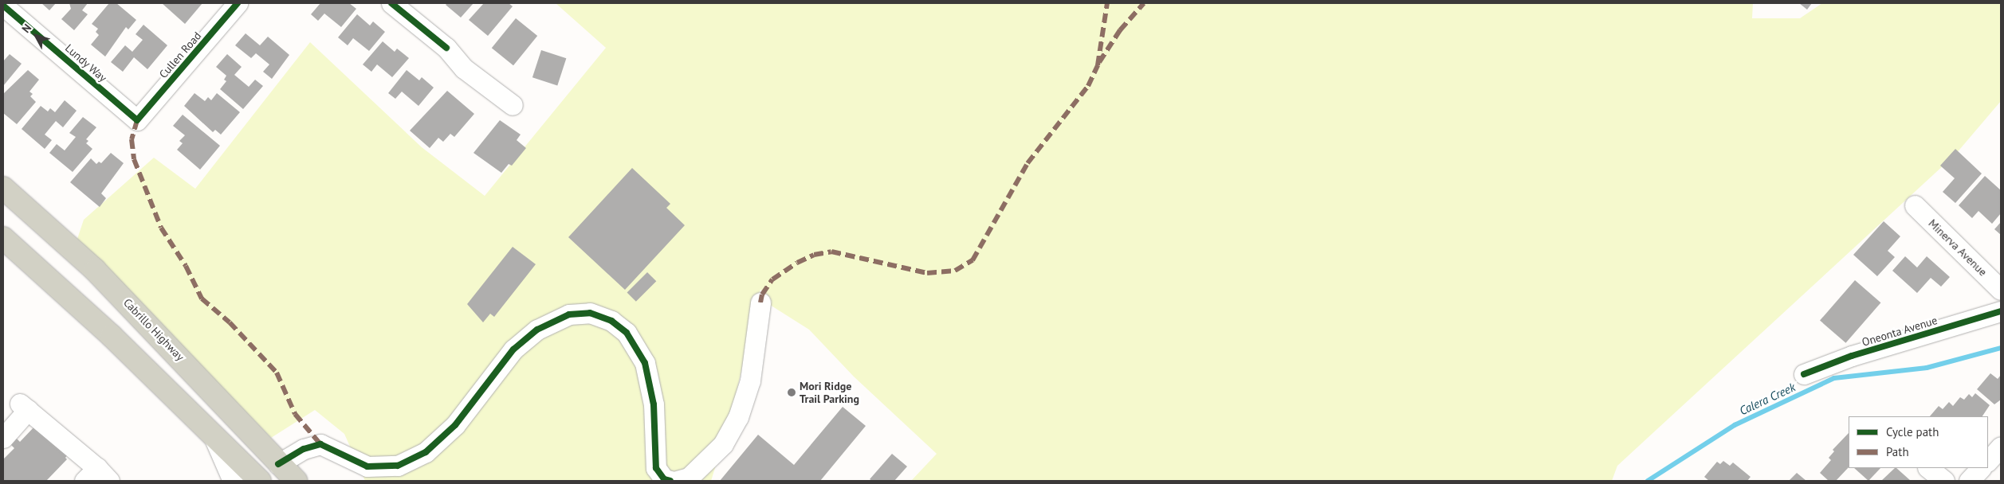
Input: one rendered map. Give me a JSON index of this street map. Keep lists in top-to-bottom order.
{
  "streets": {
    "highway": ["Cabrillo Highway"],
    "street": [
      "Cullen Road",
      "Lundy Way",
      "Minerva Avenue",
      "Oneonta Avenue"
    ]
  },
  "crossings": [
    ["Cullen Road", "Lundy Way"]
  ],
  "water": ["Calera Creek"],
  "places": ["Mori Ridge Trail Parking"],
  "legend": ["Cycle path", "Path"],
  "north": "top left"
}
